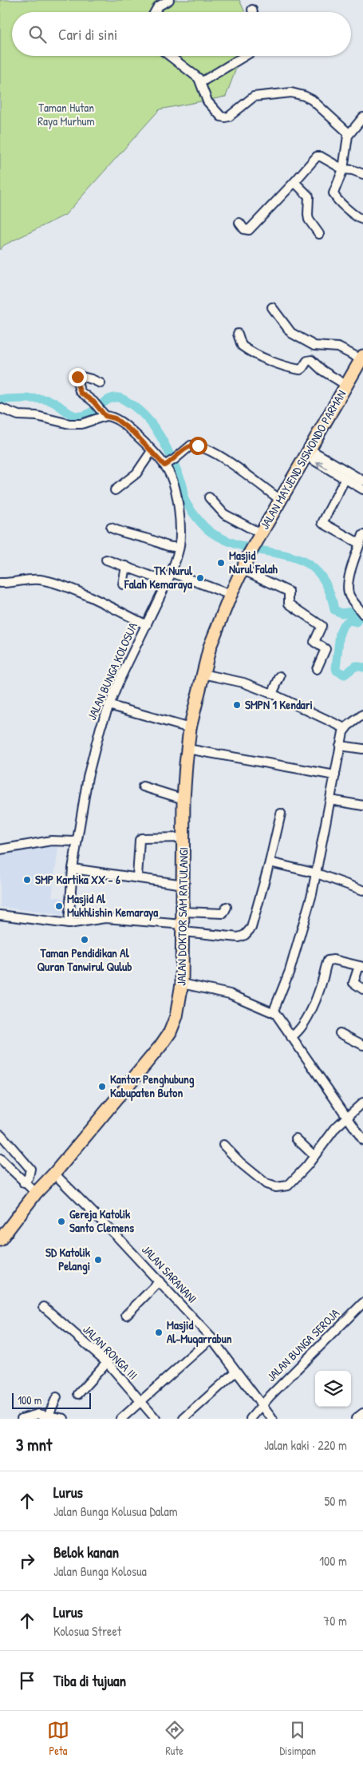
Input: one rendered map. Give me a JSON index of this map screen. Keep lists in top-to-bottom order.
{
  "streets": {
    "highway": ["JALAN MAYJEND SISWONDO PARMAN", "JALAN DOKTOR SAM RATULANGI"],
    "street": [
      "JALAN BUNGA KOLOSUA",
      "JALAN SARANANI",
      "JALAN BUNGA SEROJA",
      "JALAN RONGA III"
    ]
  },
  "crossings": [
    ["JALAN MAYJEND SISWONDO PARMAN", "JALAN DOKTOR SAM RATULANGI"],
    ["JALAN DOKTOR SAM RATULANGI", "JALAN SARANANI"],
    ["JALAN SARANANI", "JALAN BUNGA SEROJA"]
  ],
  "parks": ["Taman Hutan Raya Murhum"],
  "places": [
    "Masjid Nurul Falah",
    "TK Nurul Falah Kemaraya",
    "SMPN 1 Kendari",
    "SMP Kartika XX - 6",
    "Masjid Al Mukhlishin Kemaraya",
    "Taman Pendidikan Al Quran Tanwirul Qulub",
    "Kantor Penghubung Kabupaten Buton",
    "Gereja Katolik Santo Clemens",
    "SD Katolik Pelangi",
    "Masjid Al-Muqarrabun"
  ],
  "scale_bar": "100 m",
  "page": {
    "search": "Cari di sini",
    "scale": "100 m",
    "heading": ["3 mnt", "Jalan kaki · 220 m"],
    "list": [
      ["Lurus", "Jalan Bunga Kolusua Dalam", "50 m"],
      ["Belok kanan", "Jalan Bunga Kolosua", "100 m"],
      ["Lurus", "Kolosua Street", "70 m"],
      "Tiba di tujuan"
    ],
    "nav": ["Peta", "Rute", "Disimpan"]
  }
}
